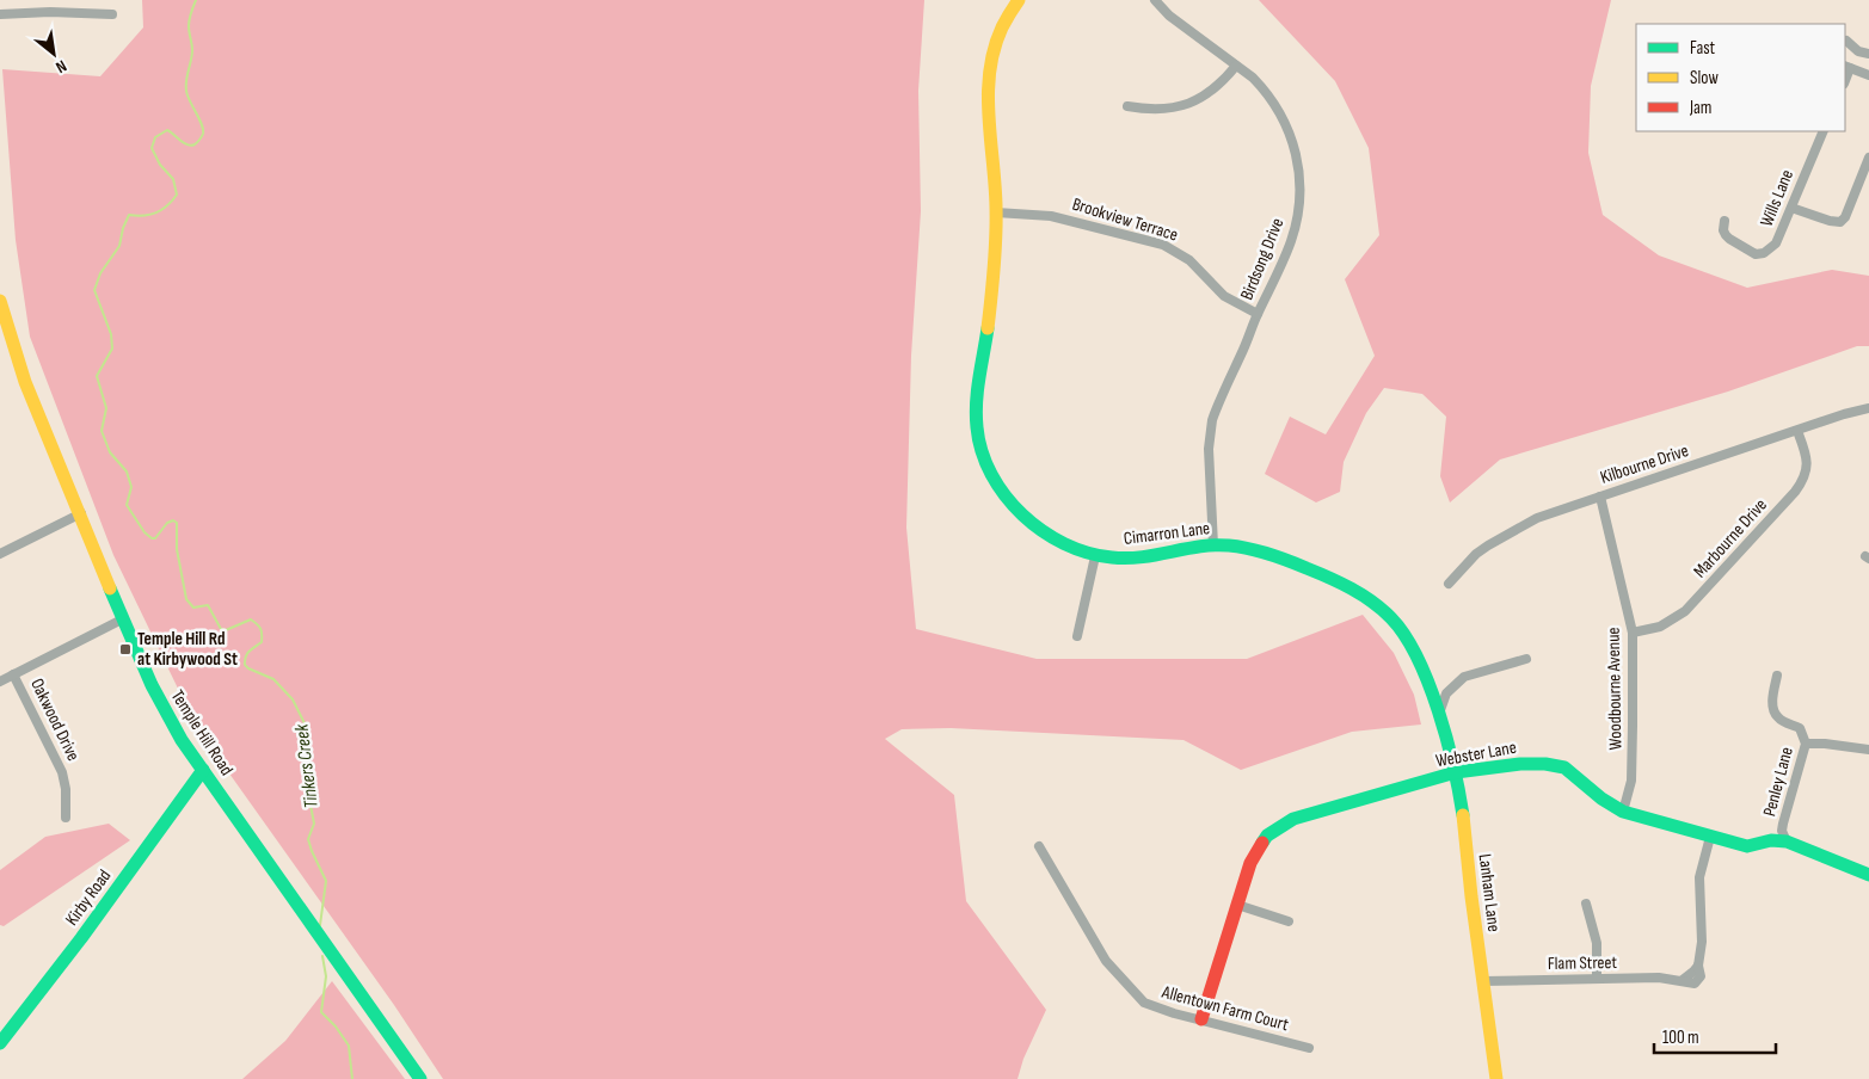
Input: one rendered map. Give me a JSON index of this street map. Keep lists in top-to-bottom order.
{
  "streets": {
    "street": [
      "Wills Lane",
      "Brookview Terrace",
      "Birdsong Drive",
      "Kilbourne Drive",
      "Cimarron Lane",
      "Marbourne Drive",
      "Woodbourne Avenue",
      "Oakwood Drive",
      "Temple Hill Road",
      "Webster Lane",
      "Penley Lane",
      "Lanham Lane",
      "Kirby Road",
      "Flam Street",
      "Allentown Farm Court"
    ]
  },
  "crossings": [
    ["Brookview Terrace", "Birdsong Drive"],
    ["Brookview Terrace", "Cimarron Lane"],
    ["Birdsong Drive", "Cimarron Lane"],
    ["Kilbourne Drive", "Marbourne Drive"],
    ["Kilbourne Drive", "Woodbourne Avenue"],
    ["Cimarron Lane", "Lanham Lane"],
    ["Marbourne Drive", "Woodbourne Avenue"],
    ["Woodbourne Avenue", "Webster Lane"],
    ["Temple Hill Road", "Kirby Road"],
    ["Webster Lane", "Penley Lane"],
    ["Webster Lane", "Lanham Lane"],
    ["Webster Lane", "Flam Street"],
    ["Webster Lane", "Allentown Farm Court"],
    ["Lanham Lane", "Flam Street"]
  ],
  "water": ["Tinkers Creek"],
  "places": {
    "transit": ["Temple Hill Rd at Kirbywood St"]
  },
  "legend": ["Fast", "Slow", "Jam"],
  "scale_bar": "100 m",
  "north": "bottom right"
}
